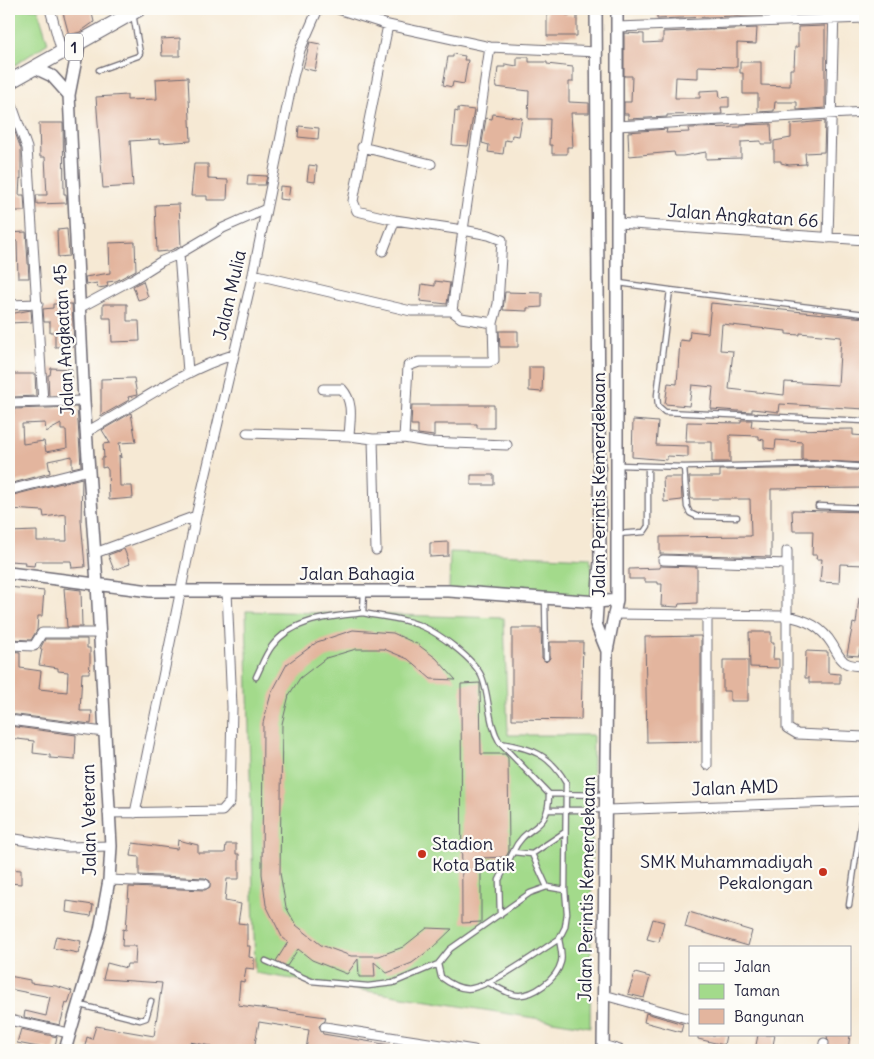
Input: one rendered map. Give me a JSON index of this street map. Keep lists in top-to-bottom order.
{
  "streets": {
    "highway": ["1"],
    "street": [
      "Jalan Angkatan 66",
      "Jalan Mulia",
      "Jalan Angkatan 45",
      "Jalan Perintis Kemerdekaan",
      "Jalan Bahagia",
      "Jalan AMD",
      "Jalan Veteran"
    ]
  },
  "crossings": [
    ["1", "Jalan Angkatan 45"],
    ["Jalan Angkatan 66", "Jalan Perintis Kemerdekaan"],
    ["Jalan Mulia", "Jalan Bahagia"],
    ["Jalan Angkatan 45", "Jalan Bahagia"],
    ["Jalan Angkatan 45", "Jalan Veteran"],
    ["Jalan Perintis Kemerdekaan", "Jalan Bahagia"],
    ["Jalan Perintis Kemerdekaan", "Jalan AMD"],
    ["Jalan Bahagia", "Jalan Veteran"]
  ],
  "places": ["Stadion Kota Batik", "SMK Muhammadiyah Pekalongan"],
  "legend": ["Jalan", "Taman", "Bangunan"]
}
